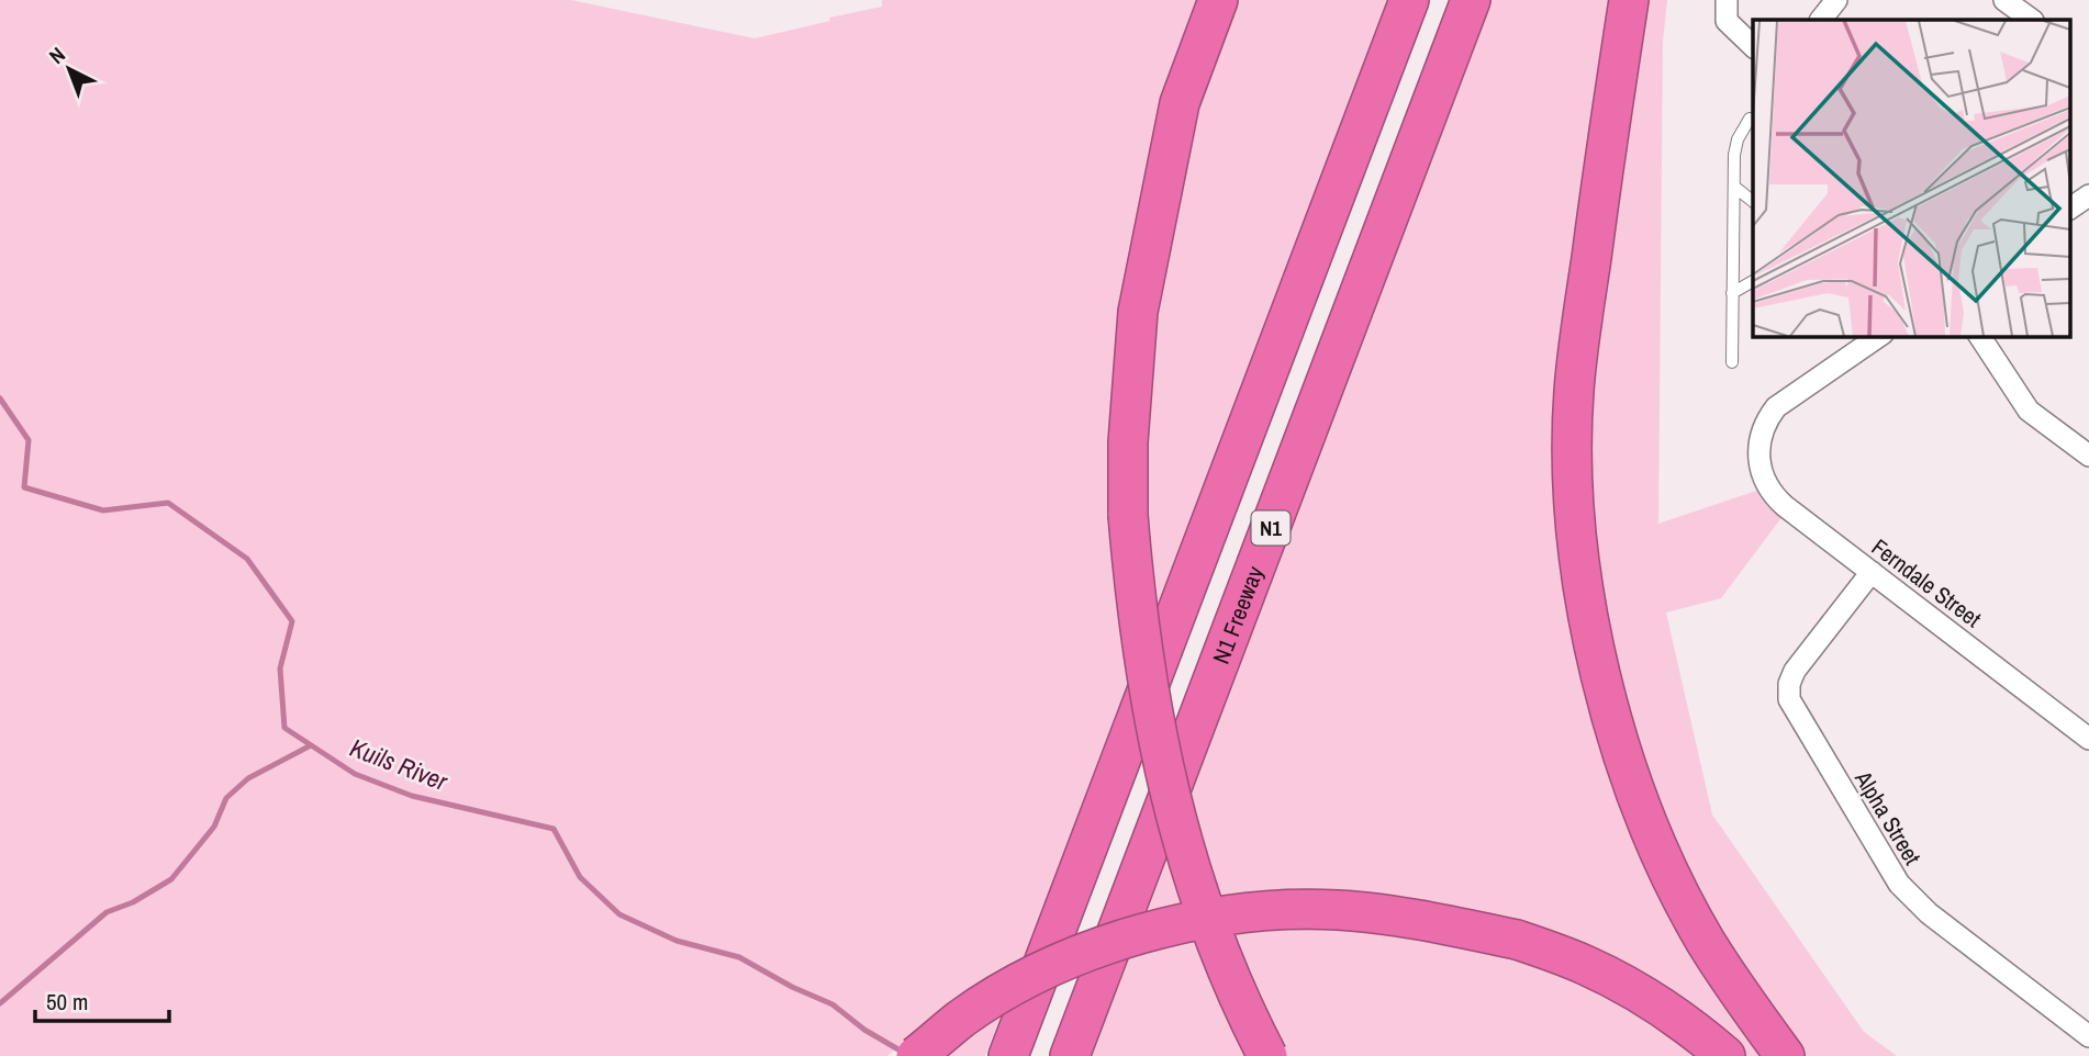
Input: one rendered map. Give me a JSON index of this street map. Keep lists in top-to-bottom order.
{
  "streets": {
    "highway": ["N1", "N1 Freeway"],
    "street": ["Ferndale Street", "Alpha Street"]
  },
  "crossings": [
    ["Ferndale Street", "Alpha Street"]
  ],
  "water": ["Kuils River"],
  "scale_bar": "50 m",
  "north": "top left"
}
